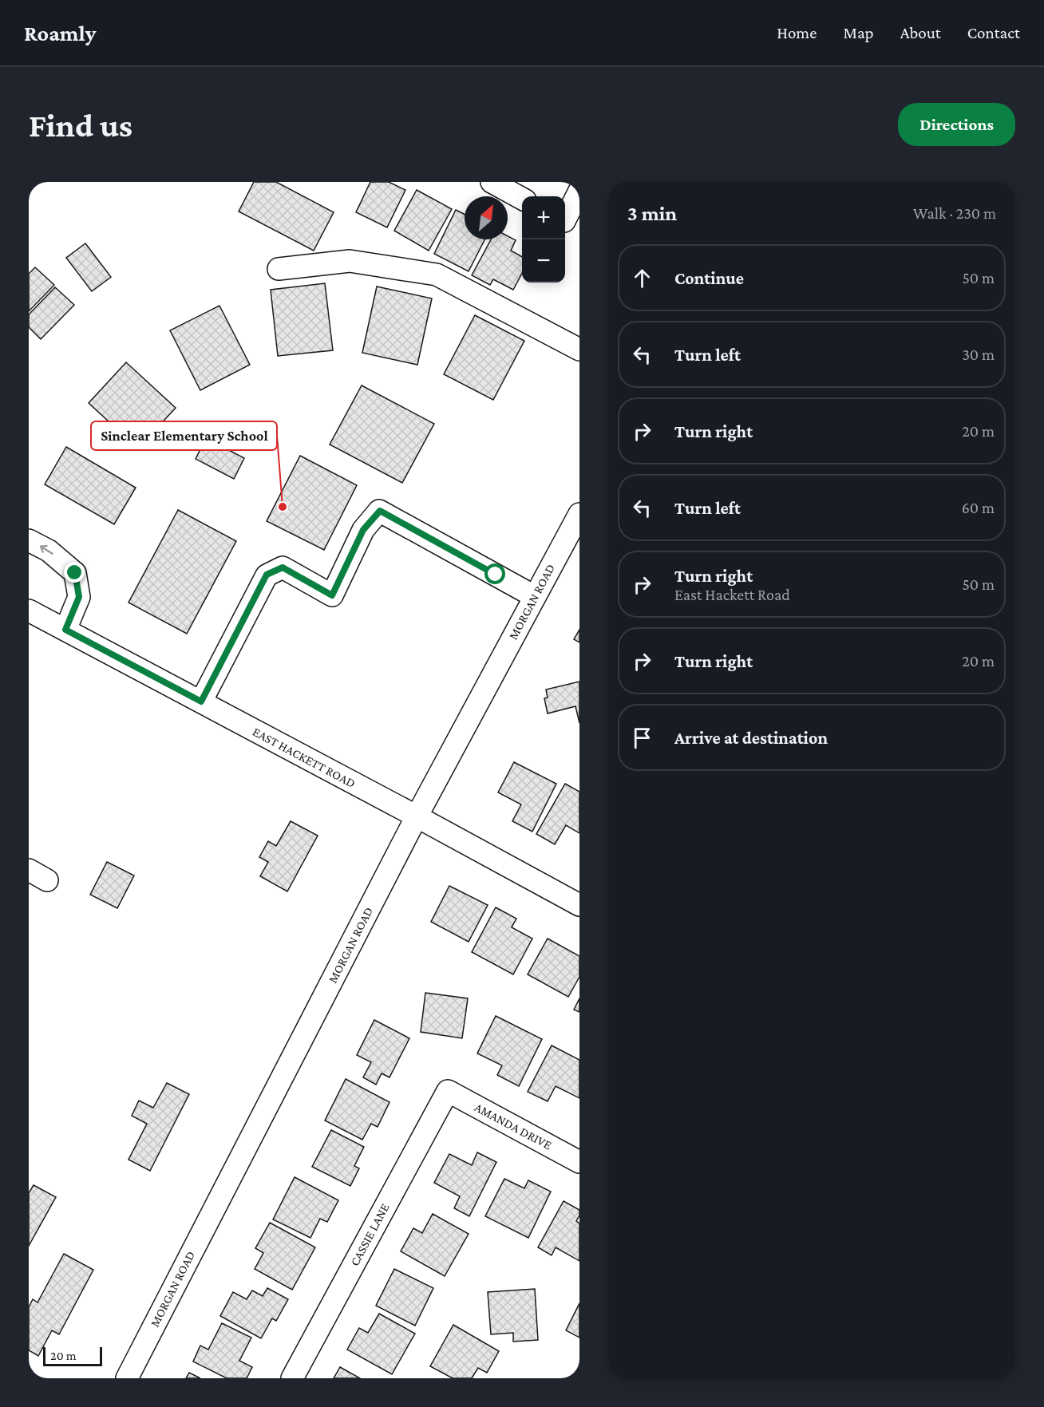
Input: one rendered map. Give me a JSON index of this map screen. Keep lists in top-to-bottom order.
{
  "streets": {
    "street": [
      "MORGAN ROAD",
      "EAST HACKETT ROAD",
      "AMANDA DRIVE",
      "CASSIE LANE"
    ]
  },
  "crossings": [
    ["MORGAN ROAD", "EAST HACKETT ROAD"],
    ["AMANDA DRIVE", "CASSIE LANE"]
  ],
  "places": ["Sinclear Elementary School"],
  "scale_bar": "20 m",
  "north": "top right",
  "page": {
    "header": "Roamly",
    "nav": [
      "Home",
      "Map",
      "About",
      "Contact"
    ],
    "buttons": "Directions",
    "title": "Find us",
    "heading": ["3 min", "Walk · 230 m"],
    "map_buttons": ["+", "−"],
    "list": [
      ["Continue", "50 m"],
      ["Turn left", "30 m"],
      ["Turn right", "20 m"],
      ["Turn left", "60 m"],
      ["Turn right", "East Hackett Road", "50 m"],
      ["Turn right", "20 m"],
      "Arrive at destination"
    ],
    "scale": "20 m"
  }
}
